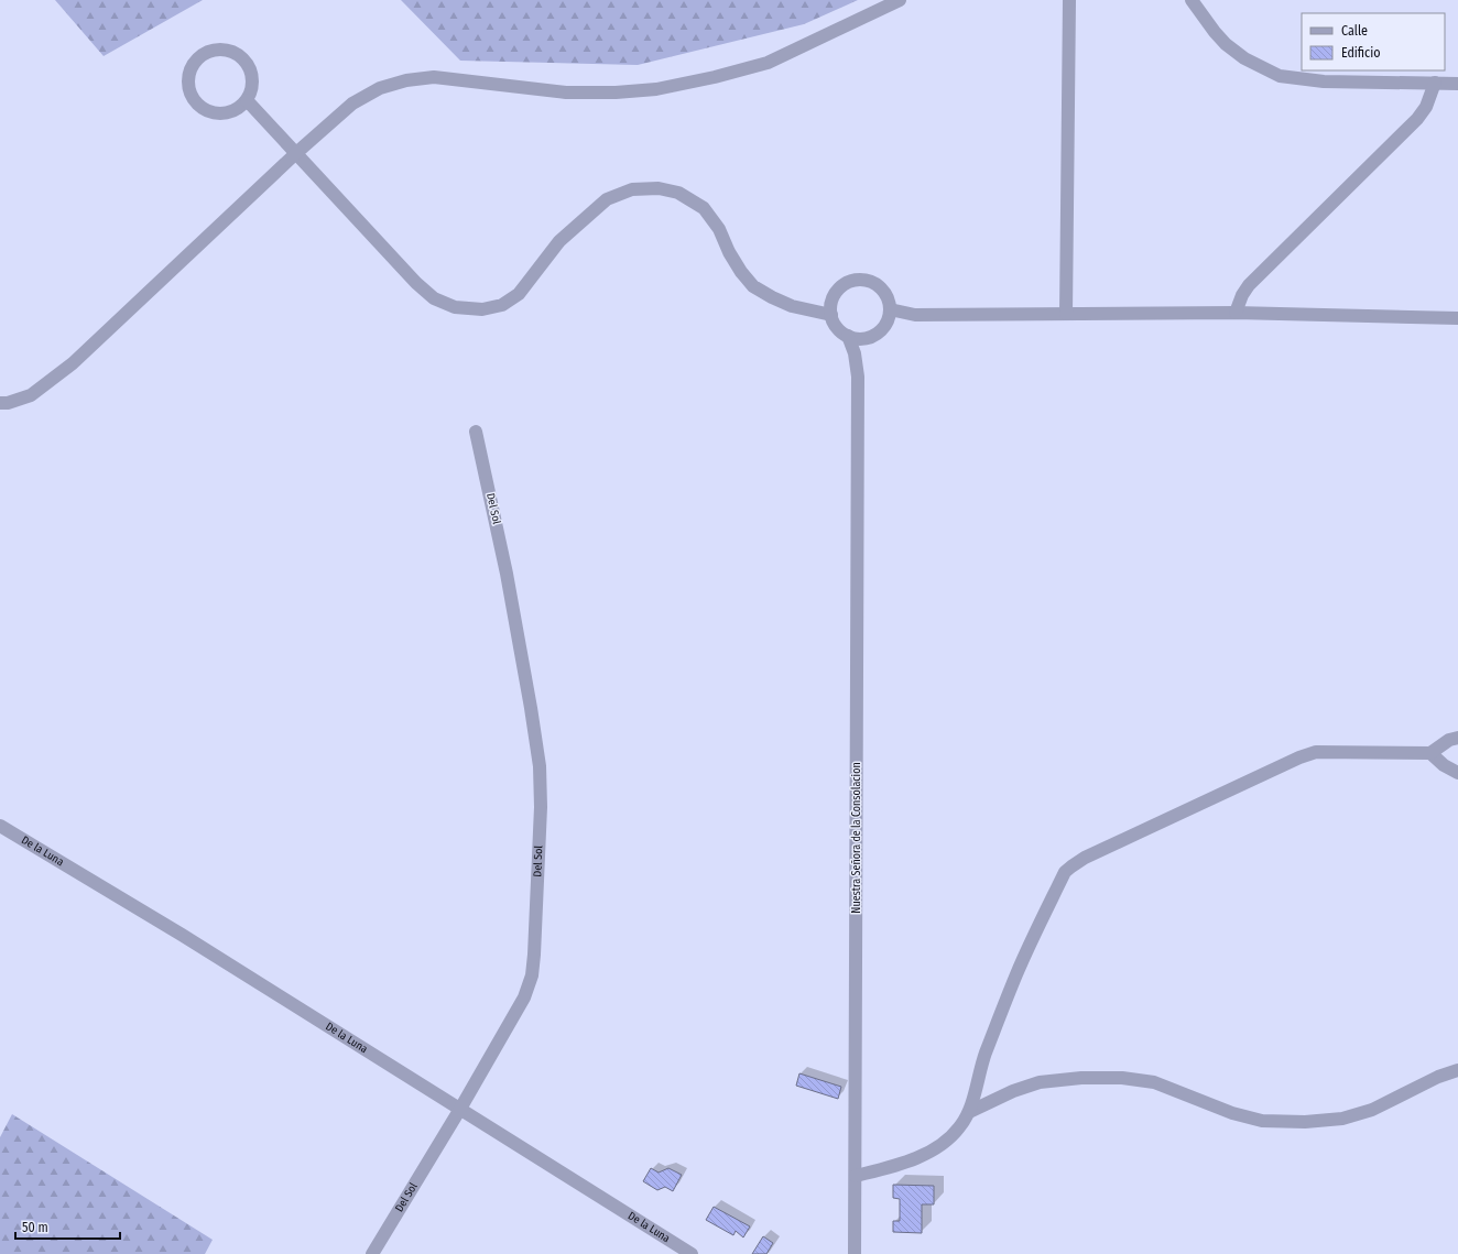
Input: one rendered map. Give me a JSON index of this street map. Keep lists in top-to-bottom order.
{
  "streets": {
    "street": ["Del Sol", "Nuestra Señora de la Consolacion", "De la Luna"]
  },
  "crossings": [
    ["Del Sol", "De la Luna"]
  ],
  "legend": ["Calle", "Edificio"],
  "scale_bar": "50 m"
}
